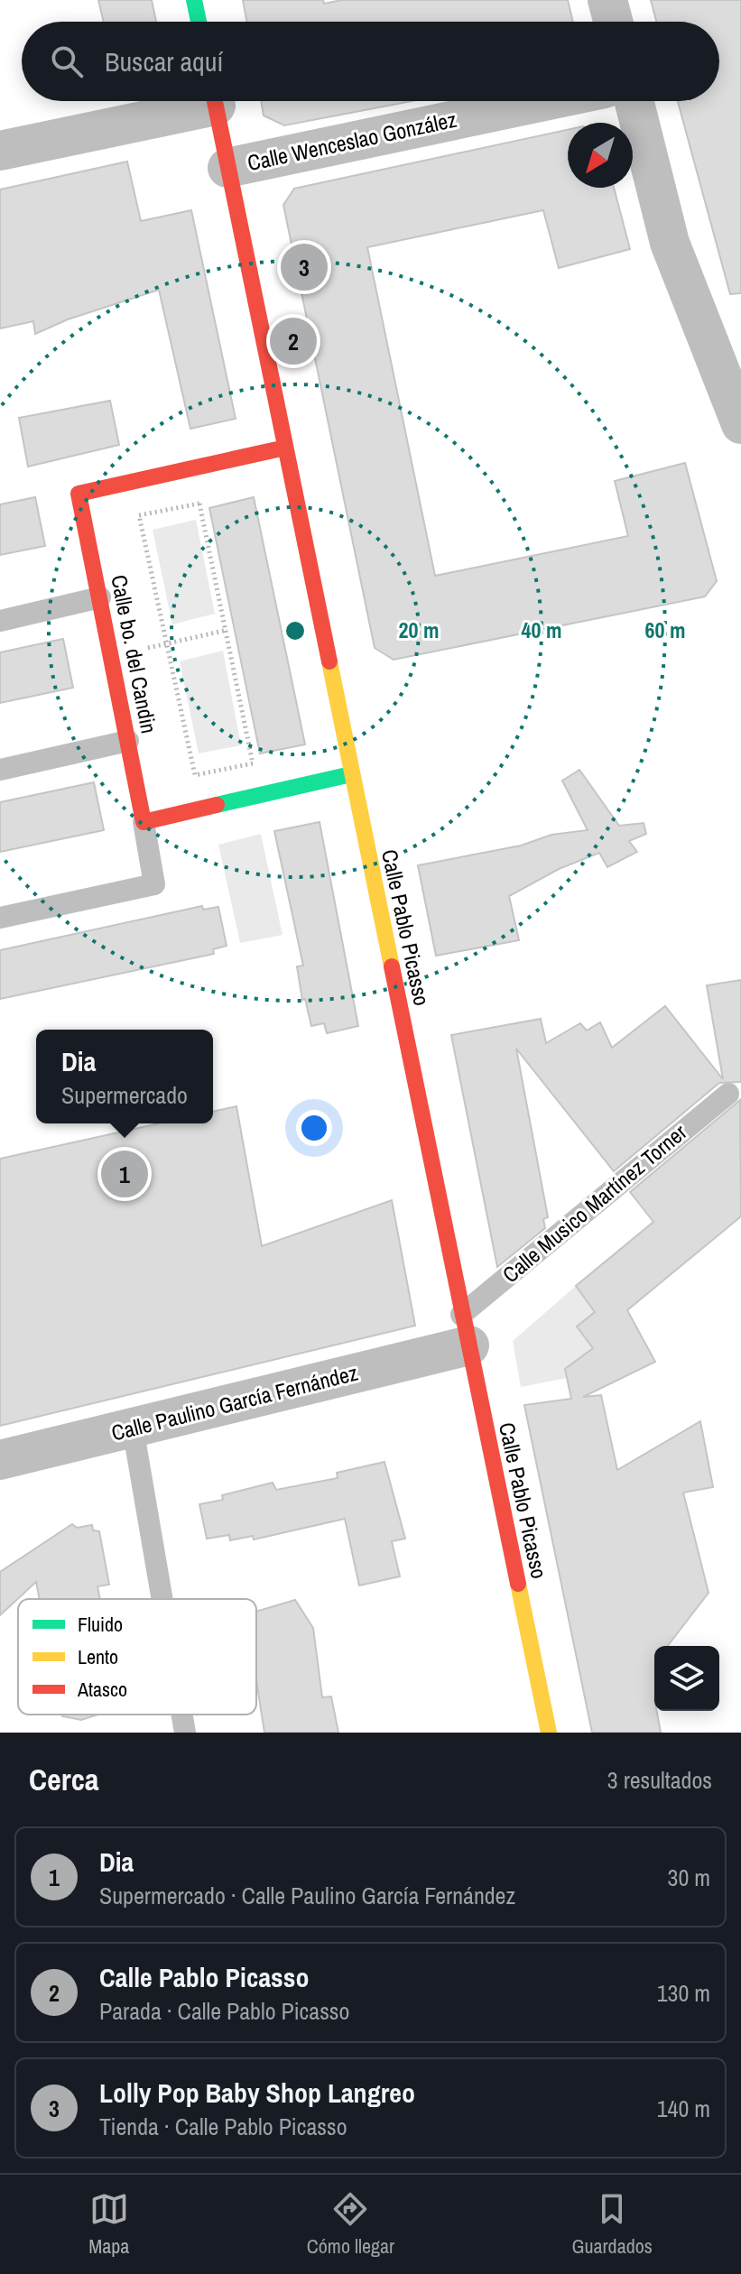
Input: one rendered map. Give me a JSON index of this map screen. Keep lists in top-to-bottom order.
{
  "streets": {
    "street": [
      "Calle Wenceslao González",
      "Calle bo. del Candin",
      "Calle Pablo Picasso",
      "Calle Paulino García Fernández"
    ],
    "lane": ["Calle Musico Martínez Torner"]
  },
  "crossings": [
    ["Calle Wenceslao González", "Calle Pablo Picasso"],
    ["Calle bo. del Candin", "Calle Pablo Picasso"],
    ["Calle Pablo Picasso", "Calle Musico Martínez Torner"],
    ["Calle Pablo Picasso", "Calle Paulino García Fernández"],
    ["Calle Musico Martínez Torner", "Calle Paulino García Fernández"]
  ],
  "legend": ["Fluido", "Lento", "Atasco"],
  "north": "bottom left",
  "page": {
    "search": "Buscar aquí",
    "pins": ["3", "2", "1"],
    "popup": ["Dia", "Supermercado"],
    "heading": ["Cerca", "3 resultados"],
    "list": [
      {
        "mark": "1",
        "name": "Dia",
        "note": "Supermercado · Calle Paulino García Fernández",
        "value": "30 m"
      },
      {
        "mark": "2",
        "name": "Calle Pablo Picasso",
        "note": "Parada · Calle Pablo Picasso",
        "value": "130 m"
      },
      {
        "mark": "3",
        "name": "Lolly Pop Baby Shop Langreo",
        "note": "Tienda · Calle Pablo Picasso",
        "value": "140 m"
      }
    ],
    "nav": ["Mapa", "Cómo llegar", "Guardados"]
  },
  "rings": ["20 m", "40 m", "60 m"]
}
